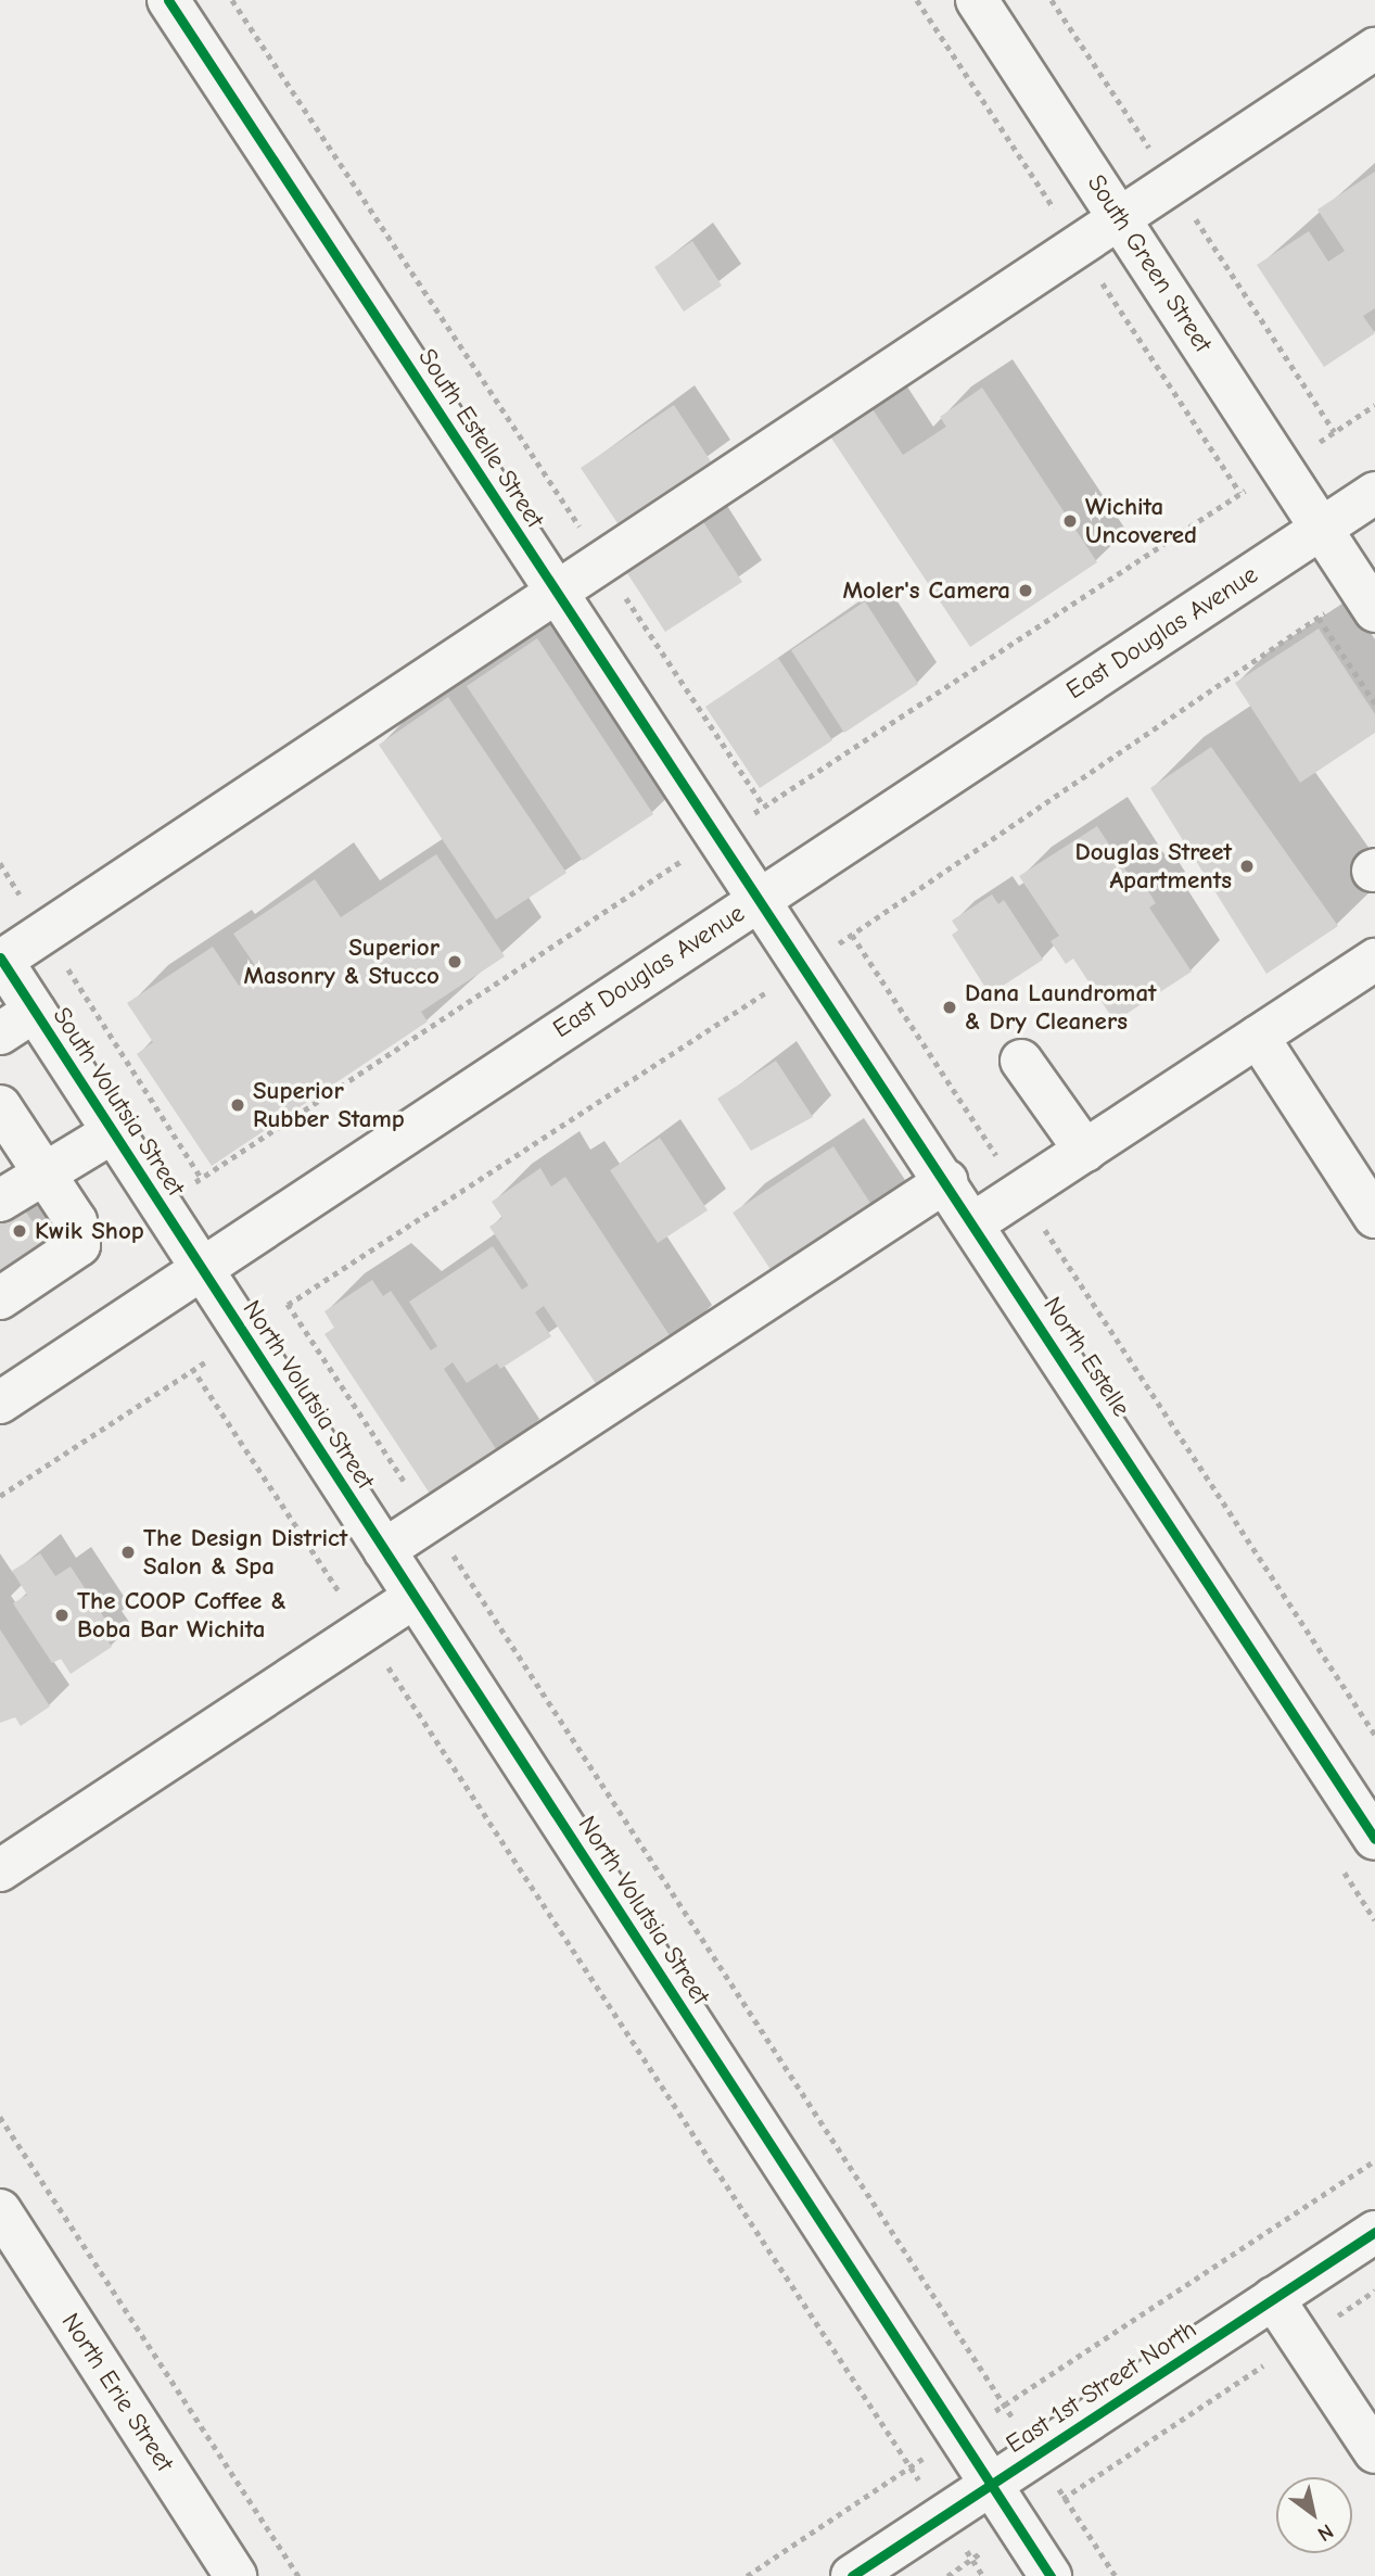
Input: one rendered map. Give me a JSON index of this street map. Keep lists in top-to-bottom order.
{
  "streets": {
    "street": [
      "South Green Street",
      "South Estelle Street",
      "East Douglas Avenue",
      "South Volutsia Street",
      "North Estelle",
      "North Volutsia Street",
      "East 1st Street North",
      "North Erie Street"
    ]
  },
  "crossings": [
    ["South Green Street", "East Douglas Avenue"],
    ["South Estelle Street", "East Douglas Avenue"],
    ["South Estelle Street", "North Estelle"],
    ["East Douglas Avenue", "South Volutsia Street"],
    ["East Douglas Avenue", "North Estelle"],
    ["East Douglas Avenue", "North Volutsia Street"],
    ["South Volutsia Street", "North Volutsia Street"],
    ["North Volutsia Street", "East 1st Street North"]
  ],
  "places": [
    "Wichita Uncovered",
    "Moler's Camera",
    "Douglas Street Apartments",
    "Superior Masonry & Stucco",
    "Dana Laundromat & Dry Cleaners",
    "Superior Rubber Stamp",
    "Kwik Shop",
    "The Design District Salon & Spa",
    "The COOP Coffee & Boba Bar Wichita"
  ],
  "north": "bottom right"
}
